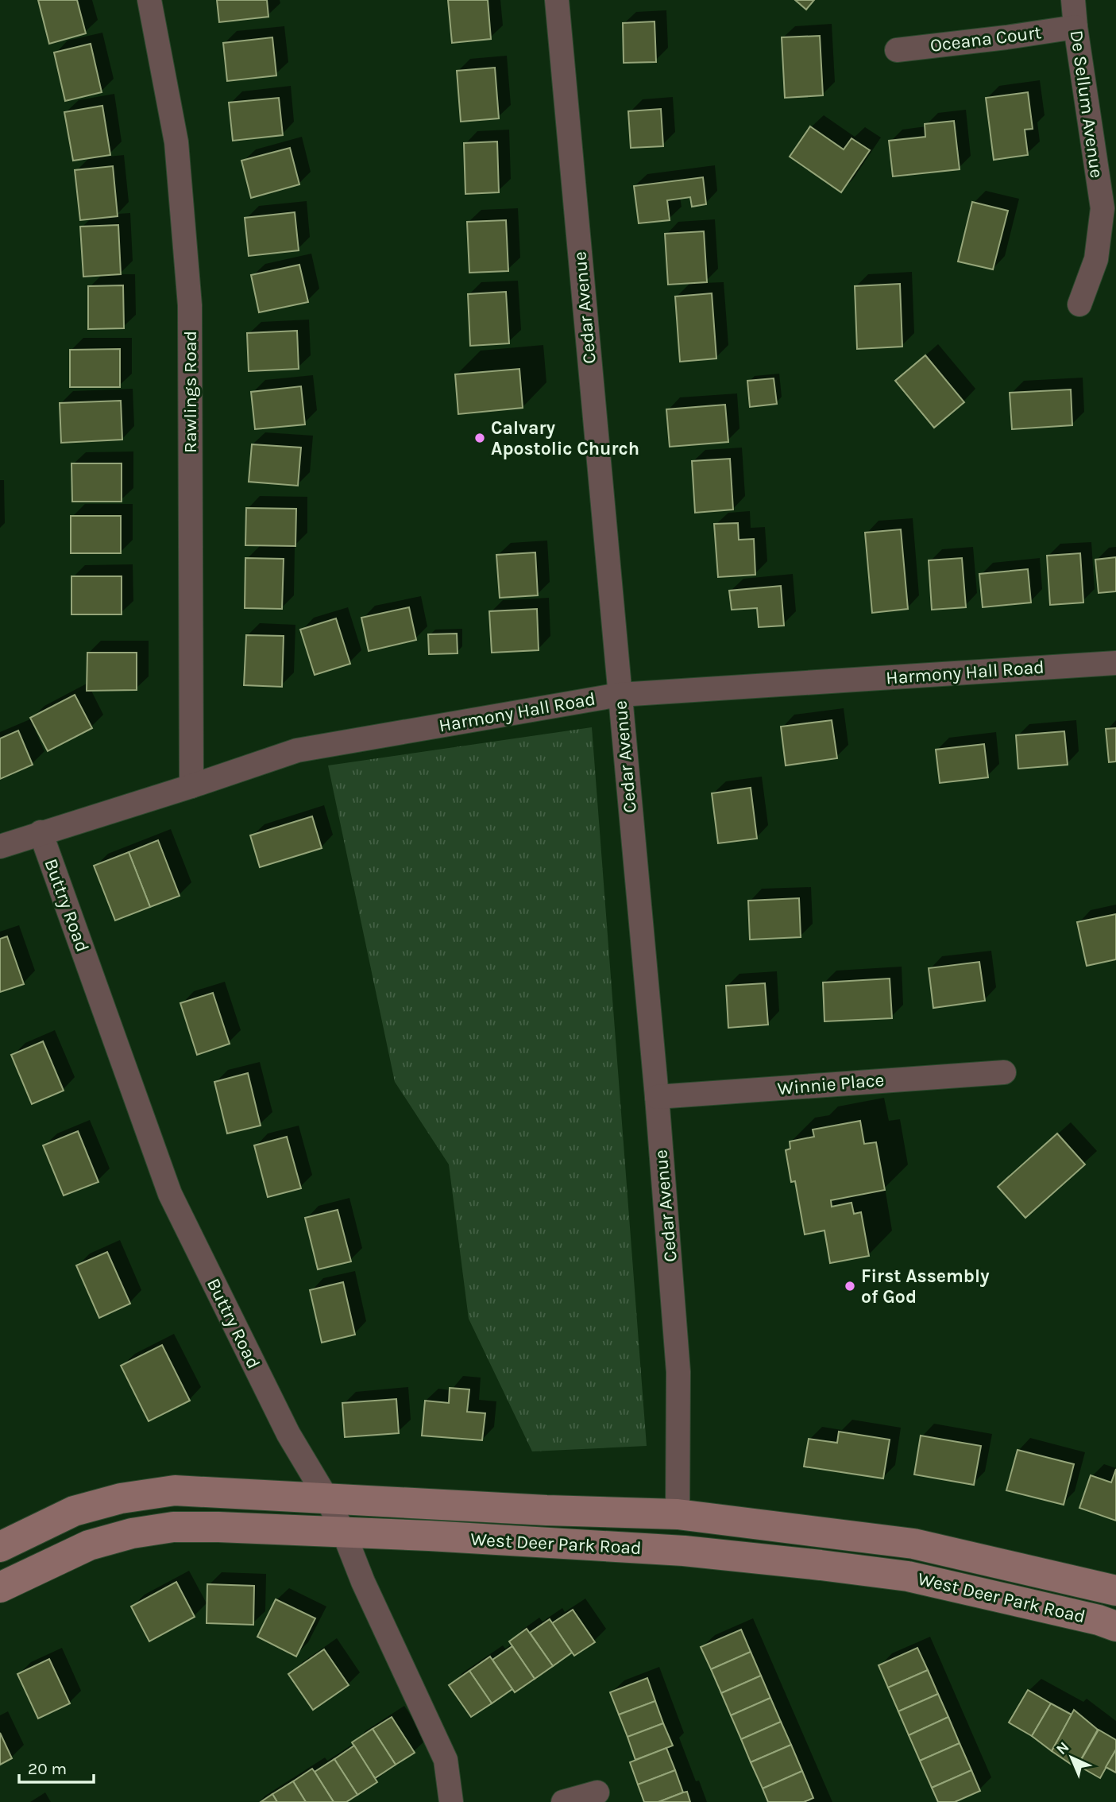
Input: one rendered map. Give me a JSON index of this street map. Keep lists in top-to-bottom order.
{
  "streets": {
    "street": [
      "Oceana Court",
      "De Sellum Avenue",
      "Cedar Avenue",
      "Rawlings Road",
      "Harmony Hall Road",
      "Buttry Road",
      "Winnie Place",
      "West Deer Park Road"
    ]
  },
  "crossings": [
    ["Oceana Court", "De Sellum Avenue"],
    ["Cedar Avenue", "Harmony Hall Road"],
    ["Cedar Avenue", "Winnie Place"],
    ["Cedar Avenue", "West Deer Park Road"],
    ["Rawlings Road", "Harmony Hall Road"],
    ["Harmony Hall Road", "Buttry Road"],
    ["Buttry Road", "West Deer Park Road"]
  ],
  "places": ["Calvary Apostolic Church", "First Assembly of God"],
  "scale_bar": "20 m",
  "north": "top left"
}
